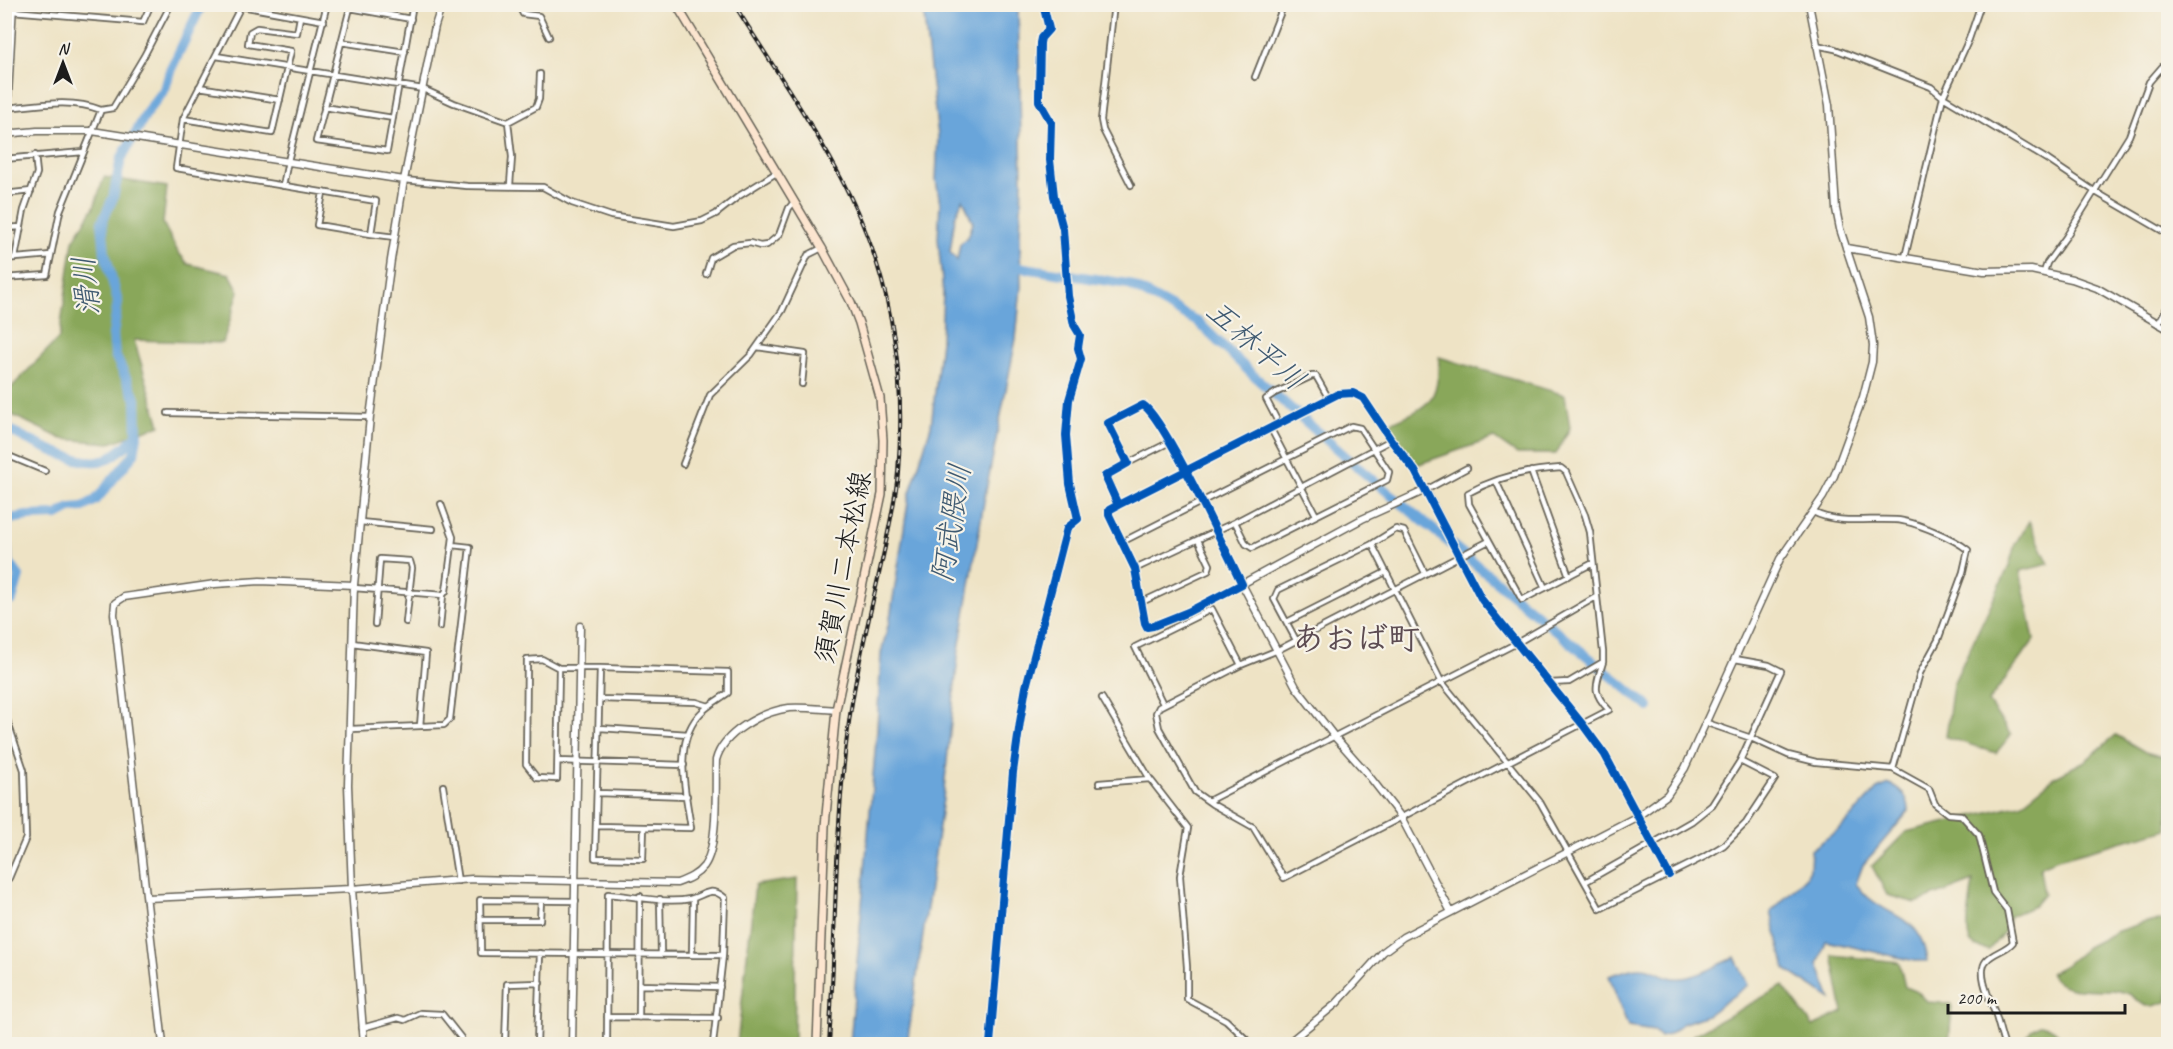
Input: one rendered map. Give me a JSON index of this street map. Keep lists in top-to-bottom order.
{
  "streets": {
    "main road": ["須賀川二本松線"]
  },
  "districts": ["あおば町"],
  "water": ["滑川", "五林平川", "阿武隈川"],
  "scale_bar": "200 m",
  "north": "top"
}
